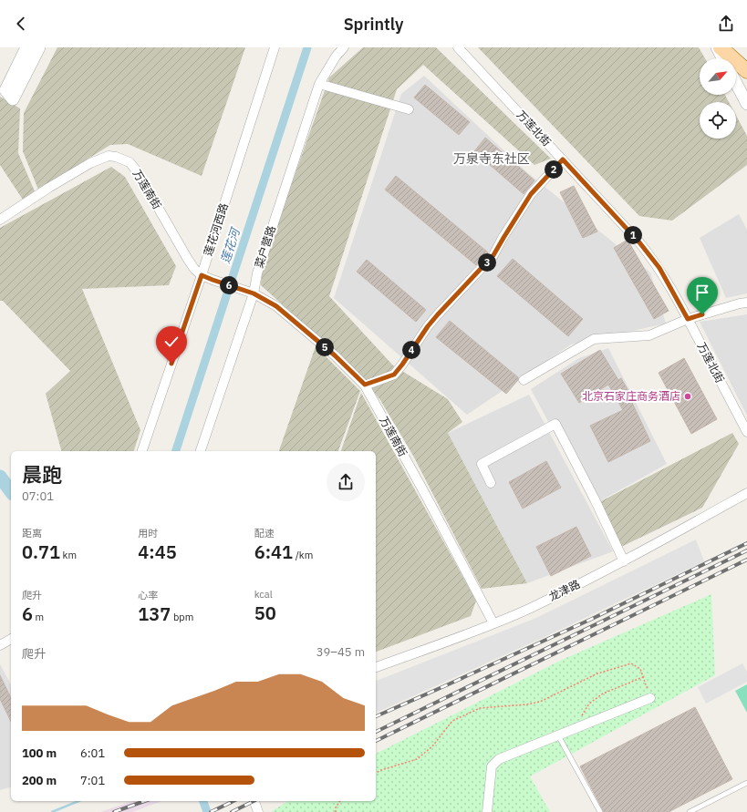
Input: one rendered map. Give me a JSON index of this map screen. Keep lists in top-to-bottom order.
{
  "streets": {
    "street": [
      "万莲北街",
      "万莲南街",
      "莲花河西路",
      "菜户营路",
      "龙津路"
    ]
  },
  "crossings": [
    ["万莲南街", "莲花河西路"],
    ["万莲南街", "菜户营路"],
    ["万莲南街", "龙津路"]
  ],
  "districts": ["万泉寺东社区"],
  "water": ["莲花河"],
  "places": ["北京石家庄商务酒店"],
  "north": "top right",
  "page": {
    "header": "Sprintly",
    "pins": [
      "2",
      "1",
      "3",
      "6",
      "5",
      "4"
    ],
    "heading": ["晨跑", "07:01"],
    "stats": [
      ["距离", "0.71 km"],
      ["用时", "4:45"],
      ["配速", "6:41 /km"],
      ["爬升", "6 m"],
      ["心率", "137 bpm"],
      ["kcal", "50"]
    ],
    "chart": ["爬升", "39–45 m"],
    "list": [
      {
        "name": "100 m",
        "note": "6:01"
      },
      {
        "name": "200 m",
        "note": "7:01"
      }
    ]
  }
}
